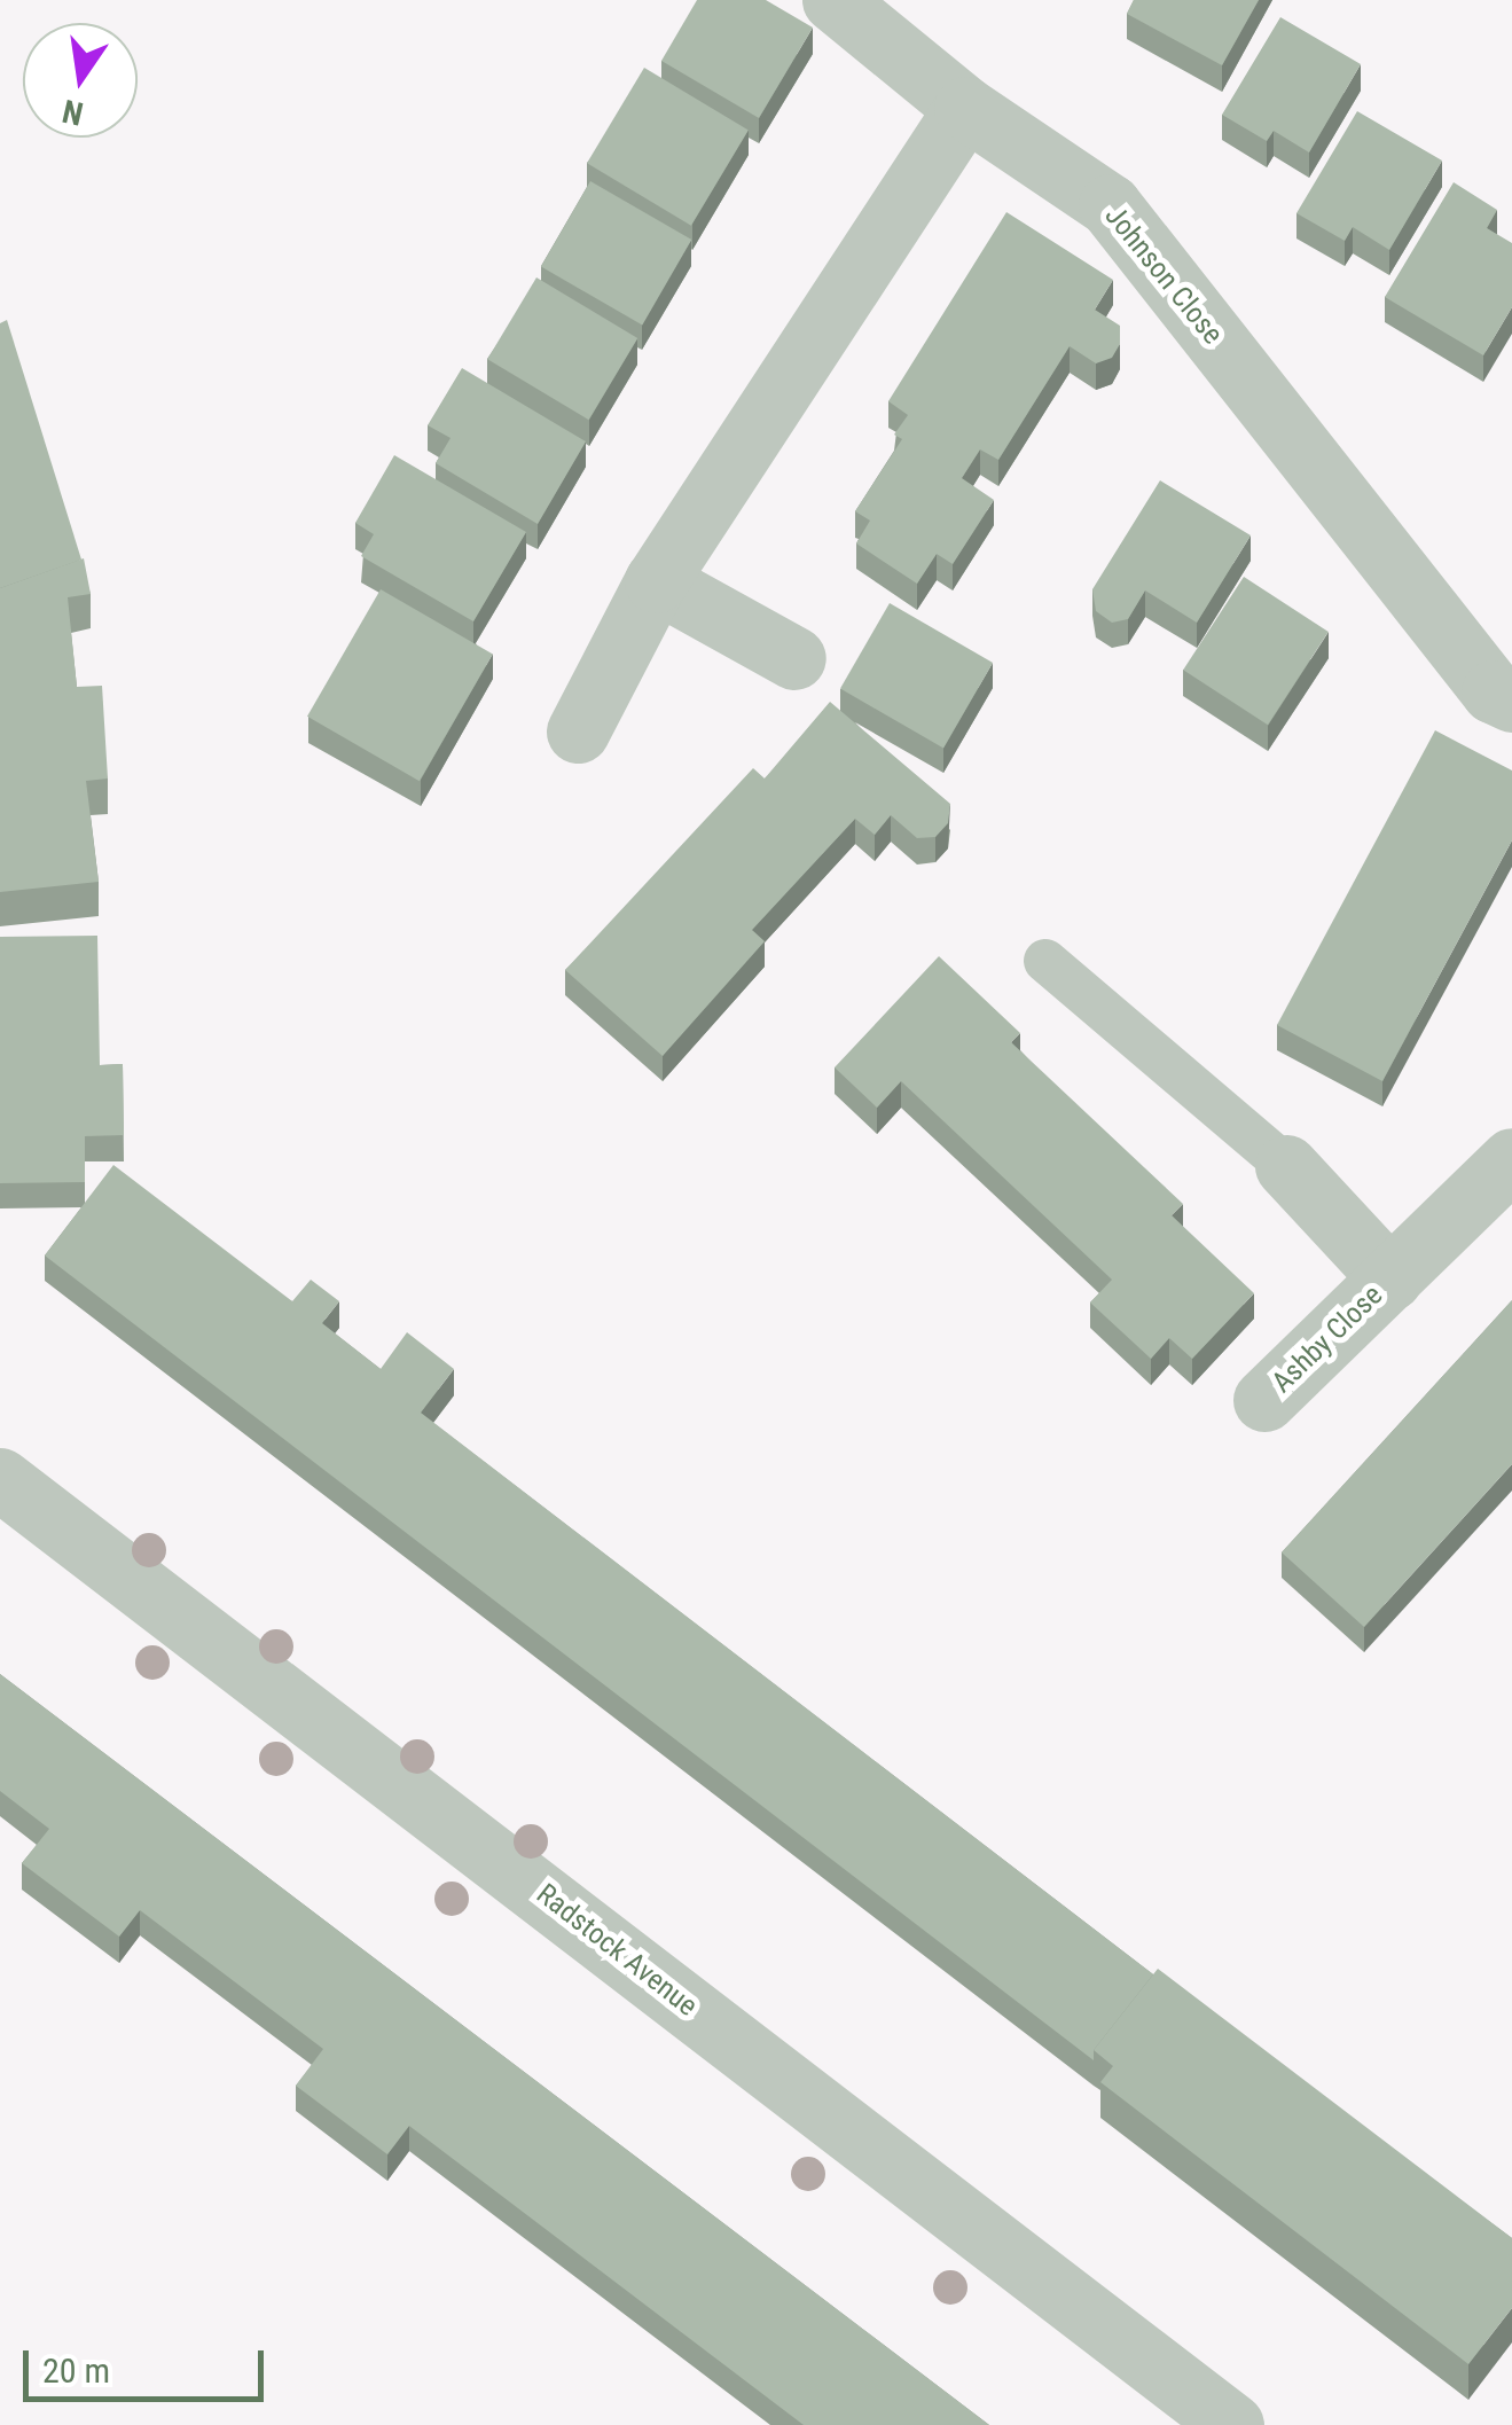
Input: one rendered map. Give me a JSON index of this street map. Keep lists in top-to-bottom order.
{
  "streets": {
    "street": ["Johnson Close", "Ashby Close", "Radstock Avenue"]
  },
  "scale_bar": "20 m",
  "north": "bottom"
}
